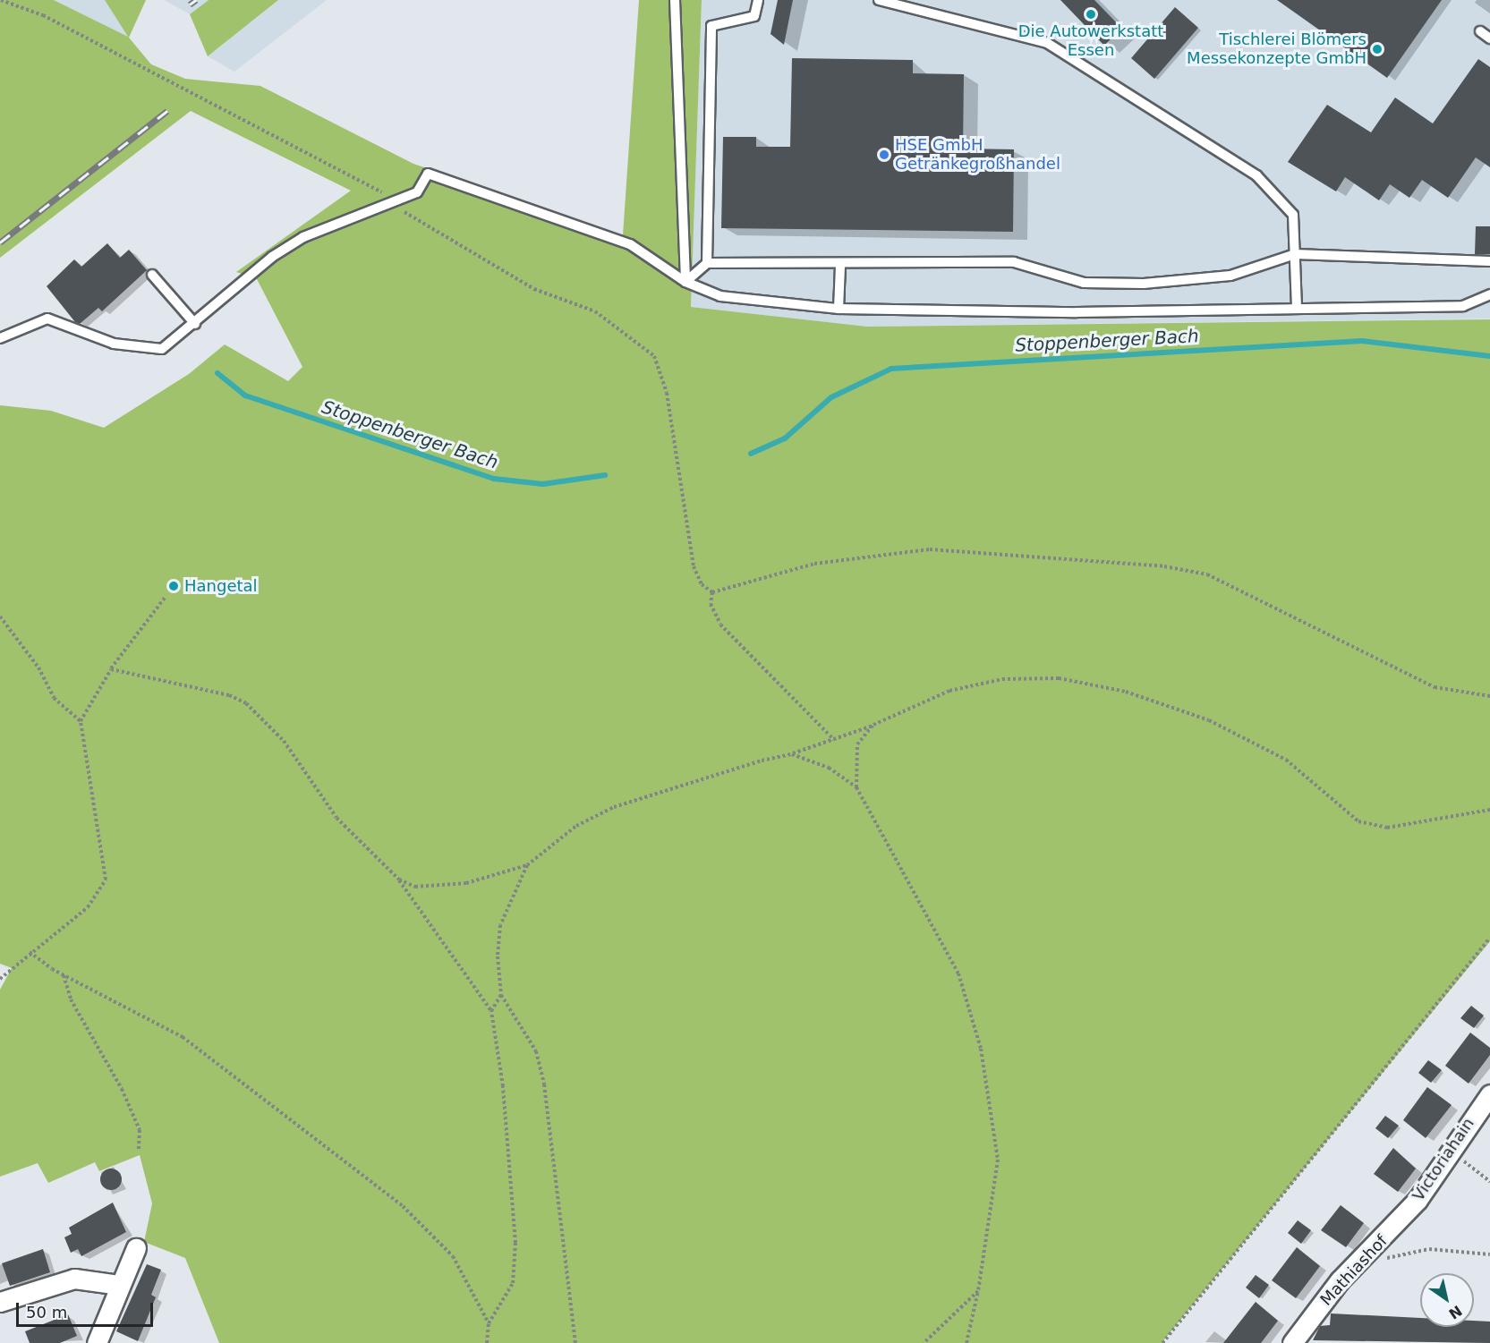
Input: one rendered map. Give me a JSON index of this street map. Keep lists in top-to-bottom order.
{
  "streets": {
    "street": ["Victoriahain", "Mathiashof"]
  },
  "crossings": [
    ["Victoriahain", "Mathiashof"]
  ],
  "water": ["Stoppenberger Bach"],
  "places": [
    "Die Autowerkstatt Essen",
    "Tischlerei Blömers Messekonzepte GmbH",
    "HSE GmbH Getränkegroßhandel",
    "Hangetal"
  ],
  "scale_bar": "50 m",
  "north": "bottom right"
}
